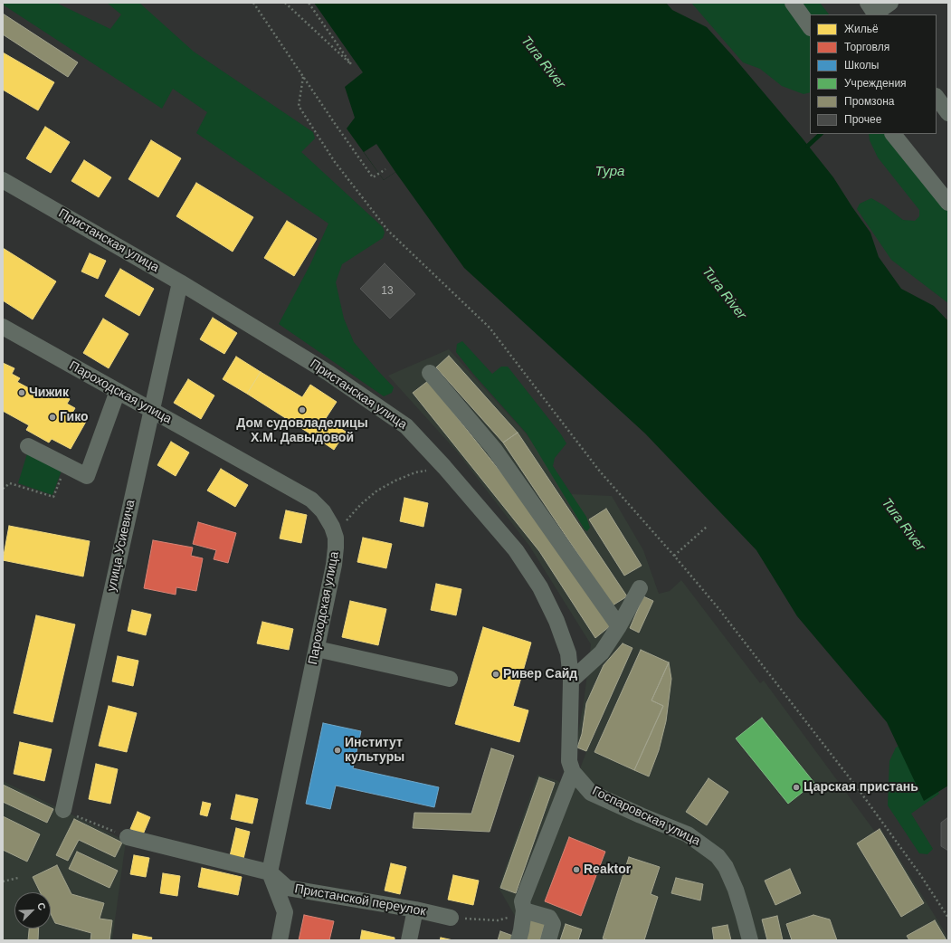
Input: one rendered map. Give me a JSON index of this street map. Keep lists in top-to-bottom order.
{
  "streets": {
    "street": [
      "Пристанская улица",
      "Пароходская улица",
      "улица Усиевича",
      "Госпаровская улица",
      "Пристанской переулок"
    ]
  },
  "crossings": [
    ["Пристанская улица", "улица Усиевича"],
    ["Пристанская улица", "Госпаровская улица"],
    ["Пароходская улица", "улица Усиевича"],
    ["Пароходская улица", "Пристанской переулок"]
  ],
  "water": ["Tura River", "Тура"],
  "places": [
    "Чижик",
    "Дом судовладелицы Х.М. Давыдовой",
    "Гико",
    "Ривер Сайд",
    "Институт культуры",
    "Царская пристань",
    "Reaktor"
  ],
  "house_numbers": ["13"],
  "legend": [
    "Жильё",
    "Торговля",
    "Школы",
    "Учреждения",
    "Промзона",
    "Прочее"
  ],
  "north": "top right"
}
